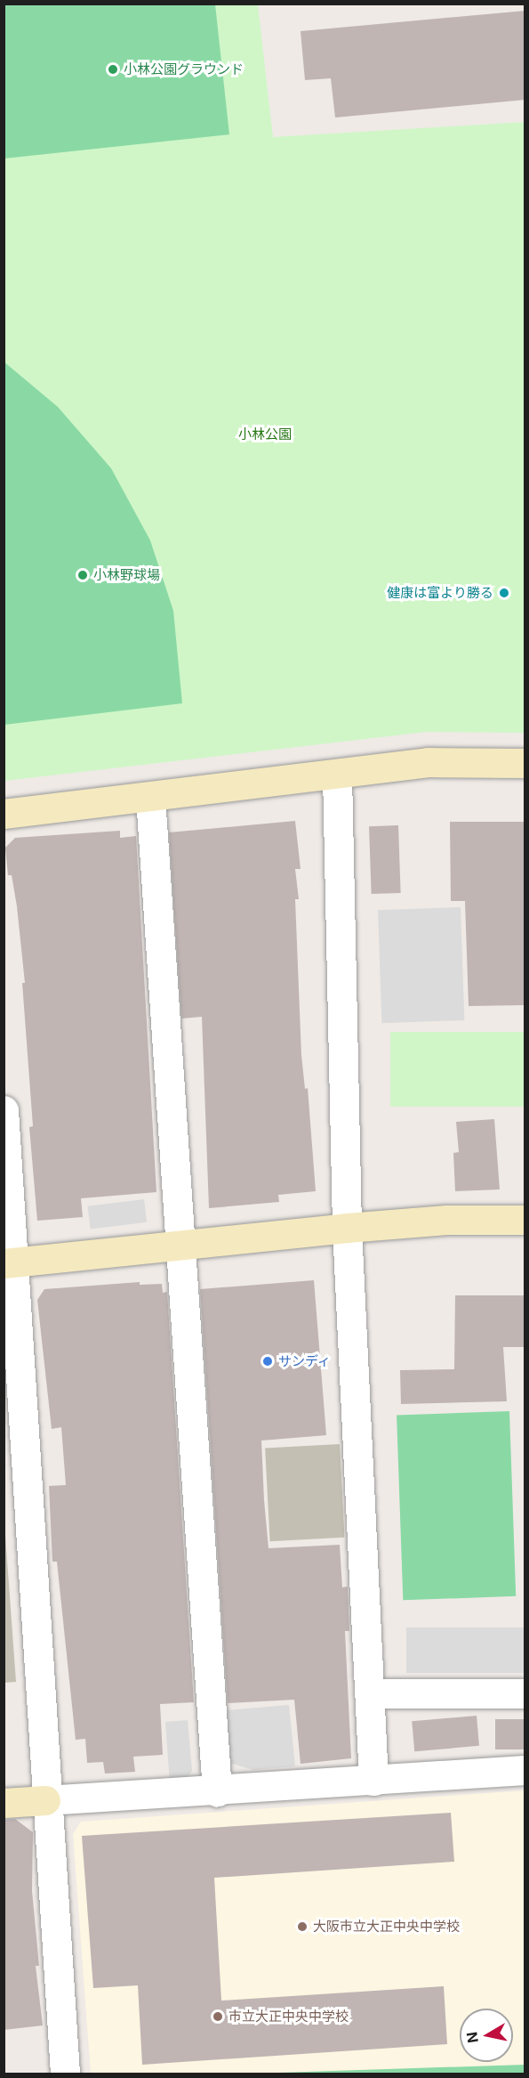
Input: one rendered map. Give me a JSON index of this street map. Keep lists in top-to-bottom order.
{
  "parks": ["小林公園"],
  "places": [
    "小林公園グラウンド",
    "小林野球場",
    "健康は富より勝る",
    "サンディ",
    "大阪市立大正中央中学校",
    "市立大正中央中学校"
  ],
  "north": "left"
}
